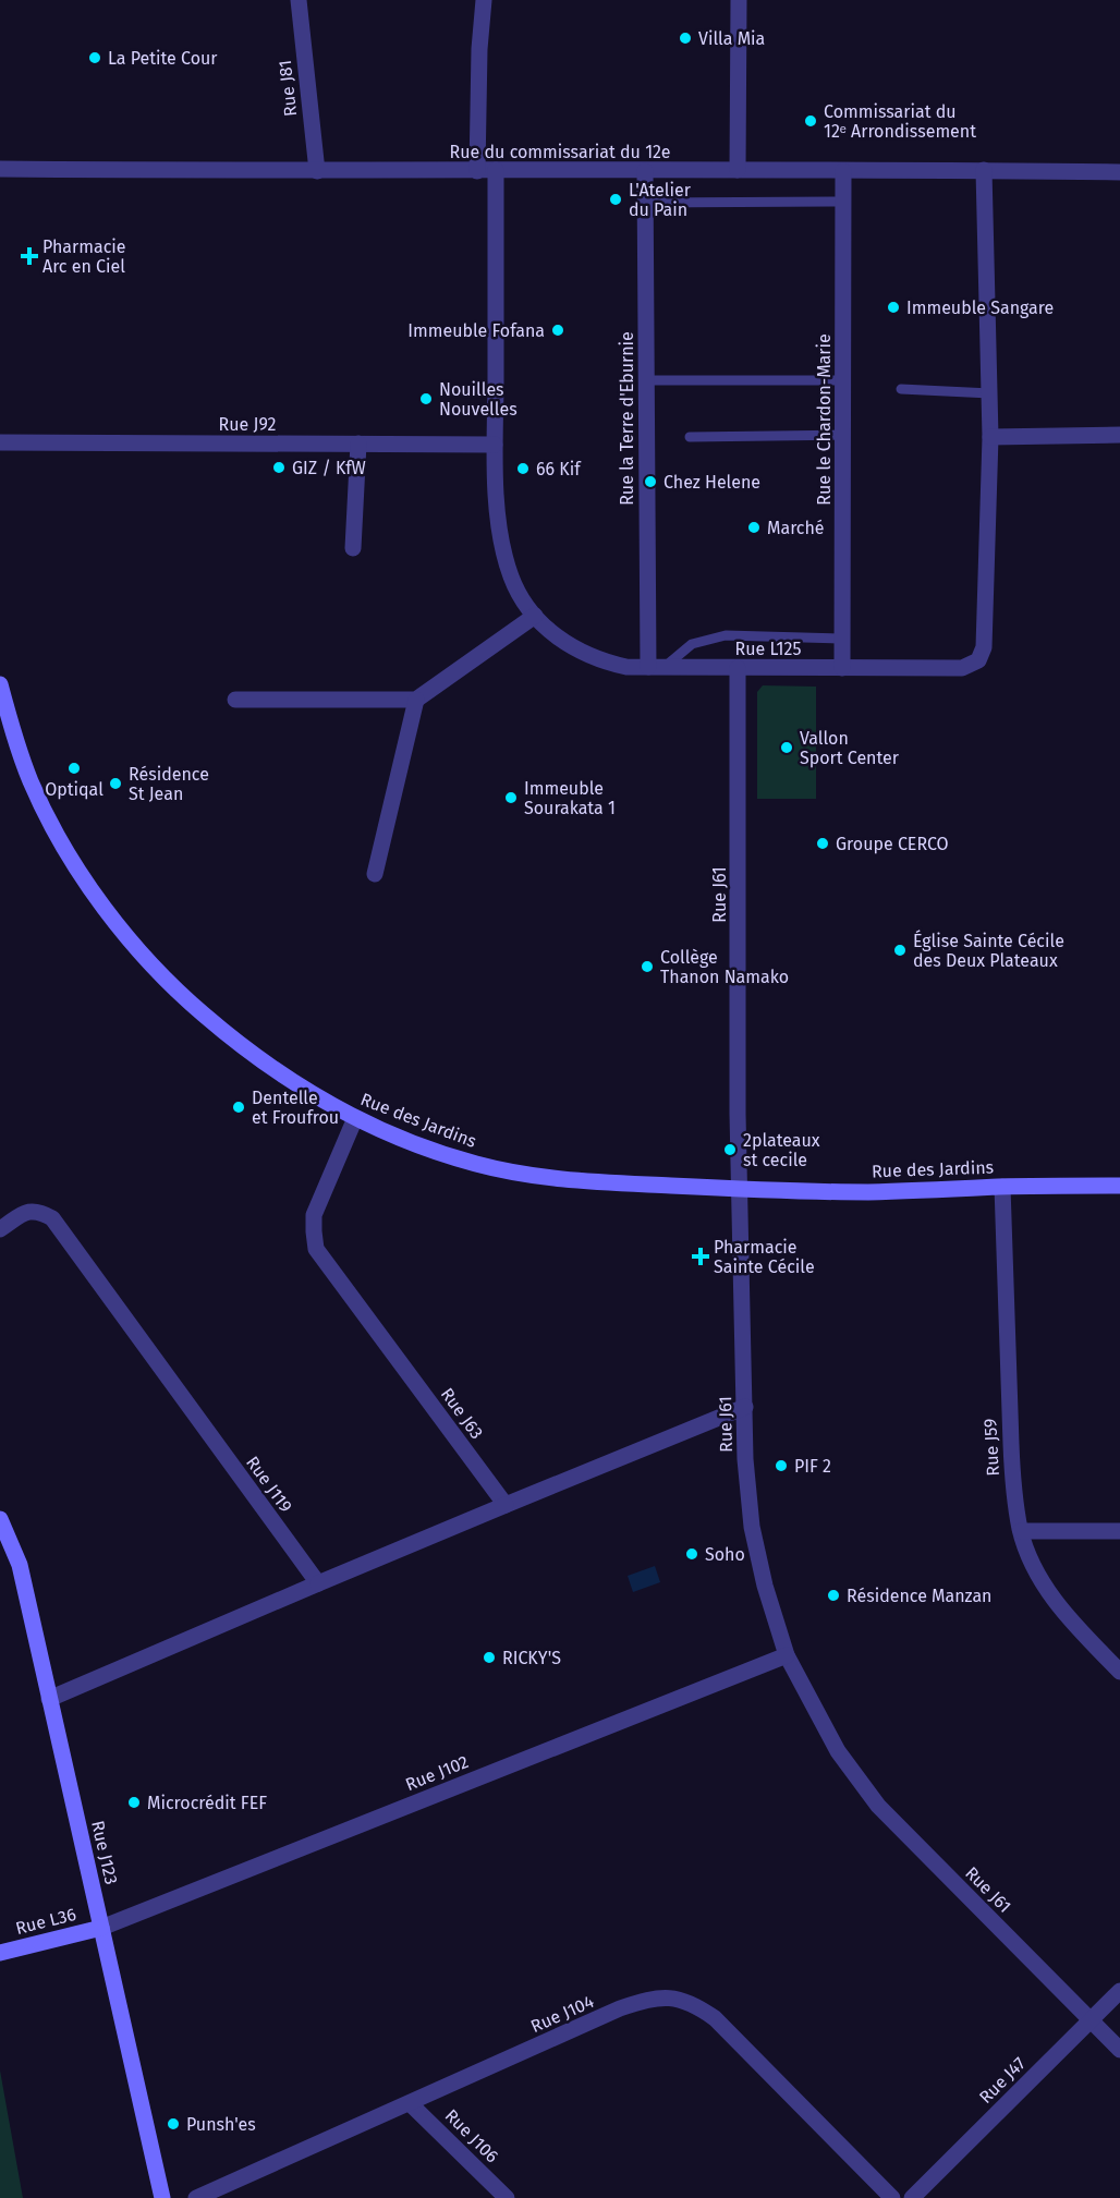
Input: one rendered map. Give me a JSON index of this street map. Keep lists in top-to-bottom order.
{
  "streets": {
    "main road": ["Rue des Jardins", "Rue J123", "Rue L36"],
    "street": [
      "Rue J81",
      "Rue du commissariat du 12e",
      "Rue la Terre d'Eburnie",
      "Rue le Chardon-Marie",
      "Rue J92",
      "Rue L125",
      "Rue J61",
      "Rue J63",
      "Rue J59",
      "Rue J119",
      "Rue J102",
      "Rue J104",
      "Rue J47",
      "Rue J106"
    ]
  },
  "crossings": [
    ["Rue J81", "Rue du commissariat du 12e"],
    ["Rue du commissariat du 12e", "Rue la Terre d'Eburnie"],
    ["Rue du commissariat du 12e", "Rue le Chardon-Marie"],
    ["Rue du commissariat du 12e", "Rue L125"],
    ["Rue la Terre d'Eburnie", "Rue L125"],
    ["Rue le Chardon-Marie", "Rue L125"],
    ["Rue J92", "Rue L125"],
    ["Rue L125", "Rue J61"],
    ["Rue J61", "Rue des Jardins"],
    ["Rue J61", "Rue J102"],
    ["Rue J61", "Rue J47"],
    ["Rue des Jardins", "Rue J63"],
    ["Rue des Jardins", "Rue J59"],
    ["Rue J102", "Rue J123"],
    ["Rue J102", "Rue L36"],
    ["Rue J123", "Rue L36"],
    ["Rue J104", "Rue J106"]
  ],
  "places": {
    "other": [
      "Villa Mia",
      "La Petite Cour",
      "Commissariat du 12ᵉ Arrondissement",
      "L'Atelier du Pain",
      "Immeuble Sangare",
      "Immeuble Fofana",
      "Nouilles Nouvelles",
      "GIZ / KfW",
      "66 Kif",
      "Chez Helene",
      "Marché",
      "Vallon Sport Center",
      "Optiqal",
      "Résidence St Jean",
      "Immeuble Sourakata 1",
      "Groupe CERCO",
      "Église Sainte Cécile des Deux Plateaux",
      "Collège Thanon Namako",
      "Dentelle et Froufrou",
      "2plateaux st cecile",
      "PIF 2",
      "Soho",
      "Résidence Manzan",
      "RICKY'S",
      "Microcrédit FEF",
      "Punsh'es"
    ],
    "health": ["Pharmacie Arc en Ciel", "Pharmacie Sainte Cécile"]
  }
}
